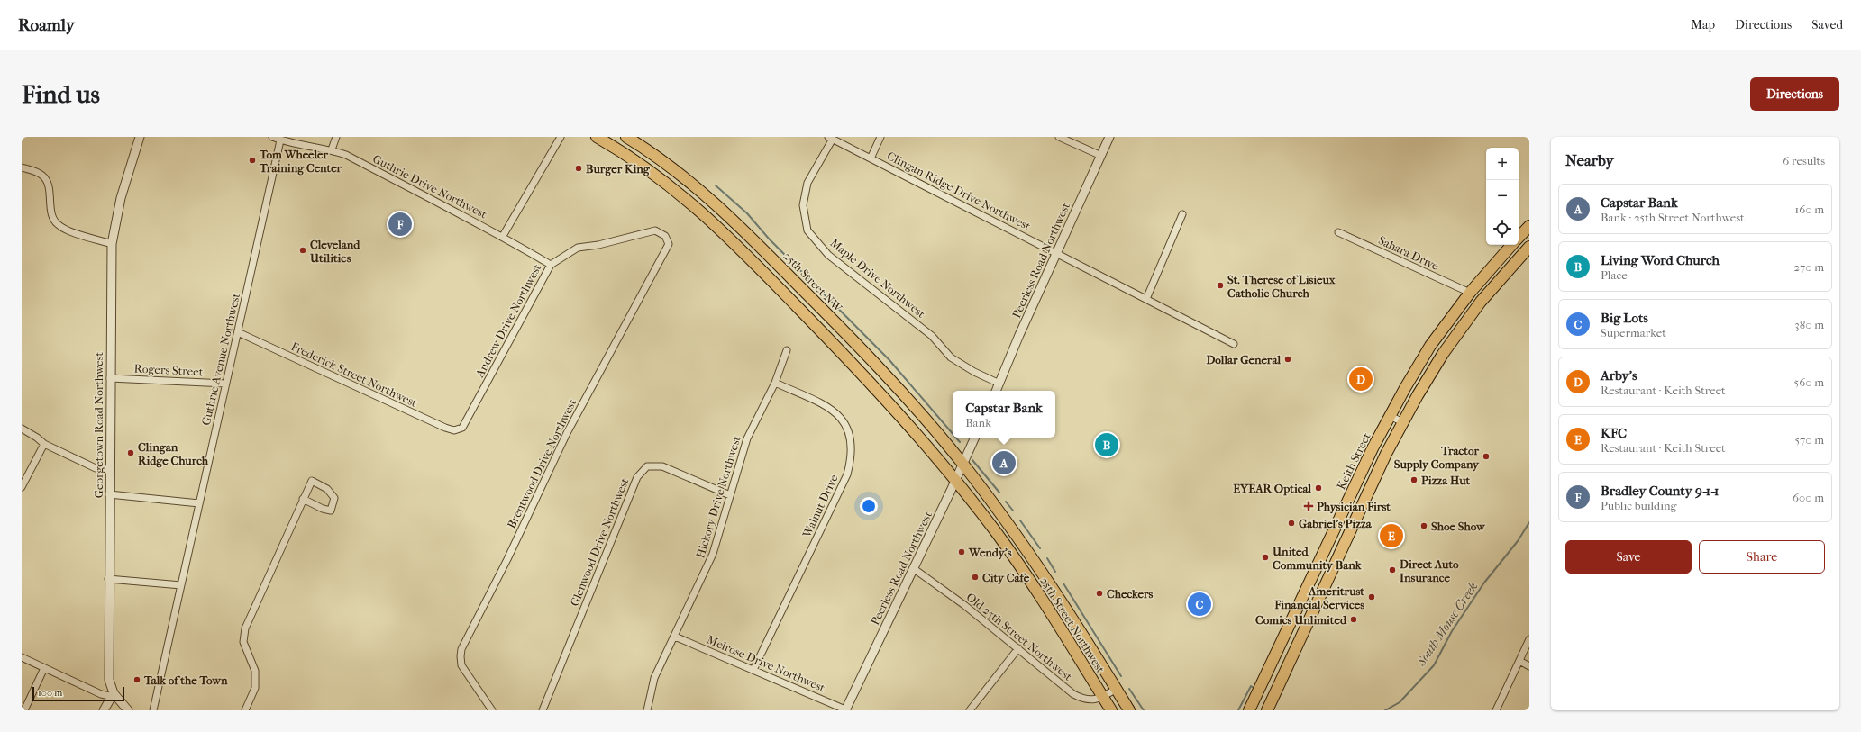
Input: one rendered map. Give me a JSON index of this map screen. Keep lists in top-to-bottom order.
{
  "streets": {
    "main road": ["25th Street NW", "Keith Street", "25th Street Northwest"],
    "street": [
      "Guthrie Drive Northwest",
      "Clingan Ridge Drive Northwest",
      "Sahara Drive",
      "Peerless Road Northwest",
      "Maple Drive Northwest",
      "Andrew Drive Northwest",
      "Guthrie Avenue Northwest",
      "Rogers Street",
      "Frederick Street Northwest",
      "Georgetown Road Northwest",
      "Brentwood Drive Northwest",
      "Hickory Drive Northwest",
      "Walnut Drive",
      "Glenwood Drive Northwest",
      "Old 25th Street Northwest",
      "Melrose Drive Northwest"
    ]
  },
  "crossings": [
    ["Guthrie Drive Northwest", "Andrew Drive Northwest"],
    ["Guthrie Drive Northwest", "Guthrie Avenue Northwest"],
    ["Clingan Ridge Drive Northwest", "Peerless Road Northwest"],
    ["Clingan Ridge Drive Northwest", "Maple Drive Northwest"],
    ["Sahara Drive", "Keith Street"],
    ["Peerless Road Northwest", "Maple Drive Northwest"],
    ["Peerless Road Northwest", "25th Street NW"],
    ["Peerless Road Northwest", "25th Street Northwest"],
    ["Peerless Road Northwest", "Old 25th Street Northwest"],
    ["Peerless Road Northwest", "Melrose Drive Northwest"],
    ["25th Street NW", "25th Street Northwest"],
    ["Andrew Drive Northwest", "Frederick Street Northwest"],
    ["Andrew Drive Northwest", "Brentwood Drive Northwest"],
    ["Guthrie Avenue Northwest", "Rogers Street"],
    ["Guthrie Avenue Northwest", "Frederick Street Northwest"],
    ["Rogers Street", "Georgetown Road Northwest"],
    ["Hickory Drive Northwest", "Walnut Drive"],
    ["Hickory Drive Northwest", "Glenwood Drive Northwest"],
    ["Hickory Drive Northwest", "Melrose Drive Northwest"],
    ["Walnut Drive", "Melrose Drive Northwest"],
    ["25th Street Northwest", "Old 25th Street Northwest"]
  ],
  "water": ["South Mouse Creek"],
  "places": {
    "other": [
      "Tom Wheeler Training Center",
      "Burger King",
      "Cleveland Utilities",
      "St. Therese of Lisieux Catholic Church",
      "Dollar General",
      "Clingan Ridge Church",
      "Tractor Supply Company",
      "Pizza Hut",
      "EYEAR Optical",
      "Gabriel's Pizza",
      "Shoe Show",
      "Wendy's",
      "United Community Bank",
      "Direct Auto Insurance",
      "City Cafe",
      "Checkers",
      "Ameritrust Financial Services",
      "Comics Unlimited",
      "Talk of the Town"
    ],
    "health": ["Physician First"]
  },
  "scale_bar": "100 m",
  "page": {
    "header": "Roamly",
    "nav": ["Map", "Directions", "Saved"],
    "buttons": [
      "Directions",
      ["Save", "Share"]
    ],
    "title": "Find us",
    "heading": ["Nearby", "6 results"],
    "map_buttons": ["+", "−"],
    "list": [
      {
        "mark": "A",
        "name": "Capstar Bank",
        "note": "Bank · 25th Street Northwest",
        "value": "160 m"
      },
      {
        "mark": "B",
        "name": "Living Word Church",
        "note": "Place",
        "value": "270 m"
      },
      {
        "mark": "C",
        "name": "Big Lots",
        "note": "Supermarket",
        "value": "380 m"
      },
      {
        "mark": "D",
        "name": "Arby's",
        "note": "Restaurant · Keith Street",
        "value": "560 m"
      },
      {
        "mark": "E",
        "name": "KFC",
        "note": "Restaurant · Keith Street",
        "value": "570 m"
      },
      {
        "mark": "F",
        "name": "Bradley County 9-1-1",
        "note": "Public building",
        "value": "600 m"
      }
    ],
    "pins": [
      "F",
      "D",
      "B",
      "A",
      "E",
      "C"
    ],
    "popup": ["Capstar Bank", "Bank"],
    "scale": "100 m"
  }
}
